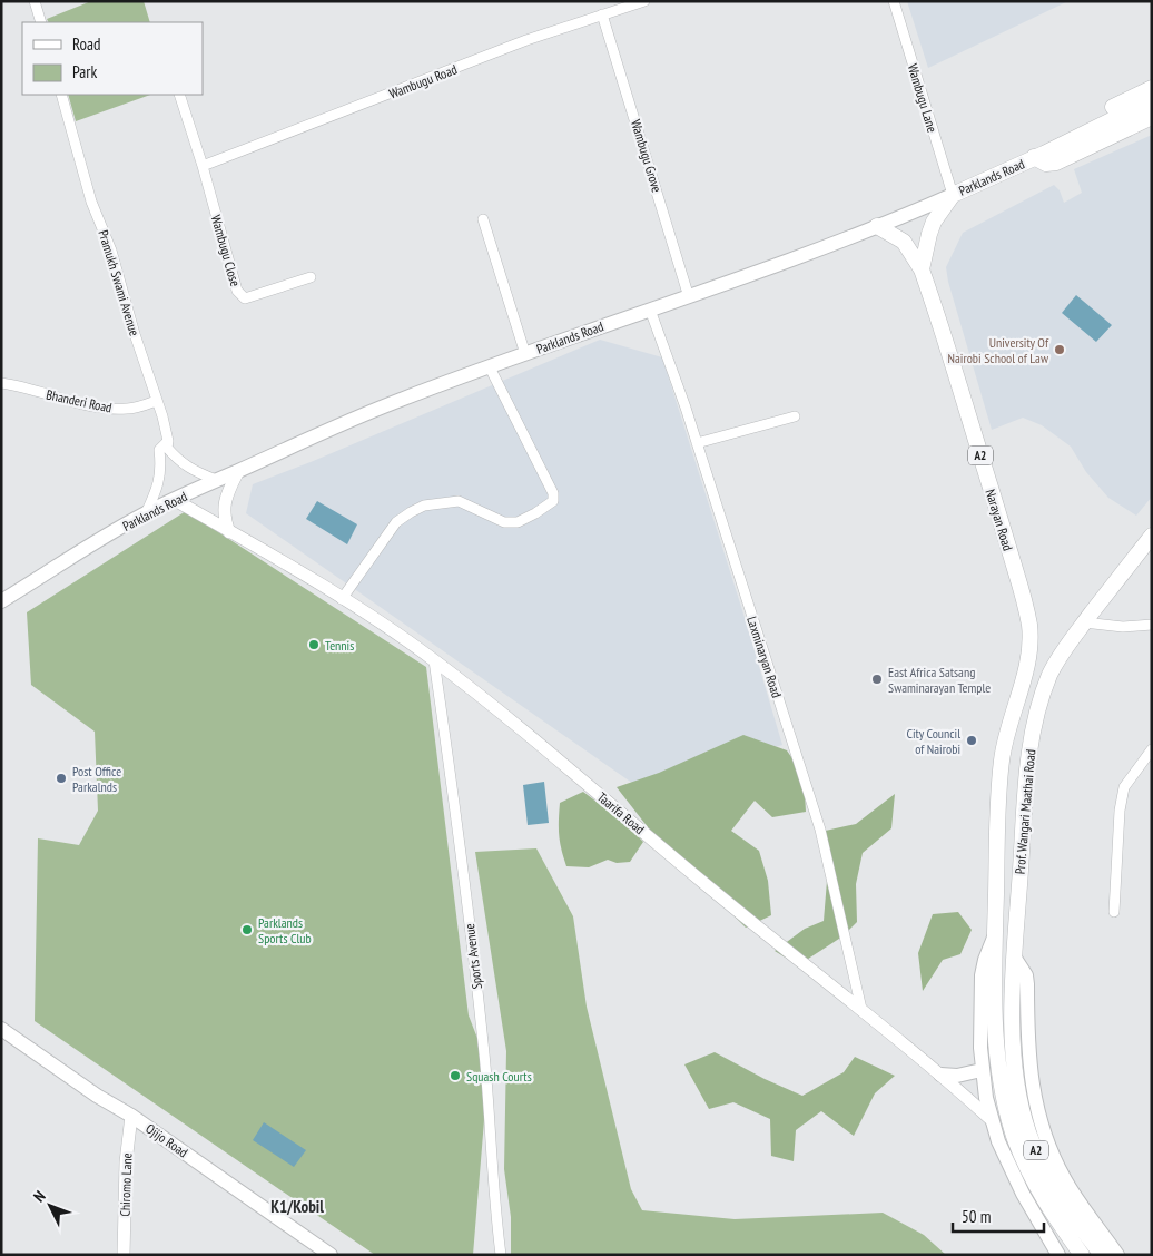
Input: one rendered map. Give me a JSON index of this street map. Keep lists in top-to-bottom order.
{
  "streets": {
    "main road": [
      "Parklands Road",
      "A2",
      "Narayan Road",
      "Prof. Wangari Maathai Road",
      "Ojijo Road"
    ],
    "street": [
      "Wambugu Road",
      "Wambugu Lane",
      "Wambugu Grove",
      "Wambugu Close",
      "Pramukh Swami Avenue",
      "Bhanderi Road",
      "Laxminaryan Road",
      "Taarifa Road",
      "Sports Avenue",
      "Chiromo Lane"
    ]
  },
  "crossings": [
    ["Wambugu Road", "Wambugu Grove"],
    ["Wambugu Road", "Wambugu Close"],
    ["Wambugu Lane", "Parklands Road"],
    ["Wambugu Lane", "A2"],
    ["Wambugu Grove", "Parklands Road"],
    ["Parklands Road", "Pramukh Swami Avenue"],
    ["Parklands Road", "A2"],
    ["Parklands Road", "Laxminaryan Road"],
    ["Parklands Road", "Taarifa Road"],
    ["Pramukh Swami Avenue", "Bhanderi Road"],
    ["A2", "Narayan Road"],
    ["Narayan Road", "Prof. Wangari Maathai Road"],
    ["Laxminaryan Road", "Taarifa Road"],
    ["Prof. Wangari Maathai Road", "Taarifa Road"],
    ["Taarifa Road", "Sports Avenue"],
    ["Ojijo Road", "Chiromo Lane"]
  ],
  "districts": ["K1/Kobil"],
  "places": [
    "University Of Nairobi School of Law",
    "Tennis",
    "East Africa Satsang Swaminarayan Temple",
    "City Council of Nairobi",
    "Post Office Parkalnds",
    "Parklands Sports Club",
    "Squash Courts"
  ],
  "legend": ["Road", "Park"],
  "scale_bar": "50 m",
  "north": "top left"
}
